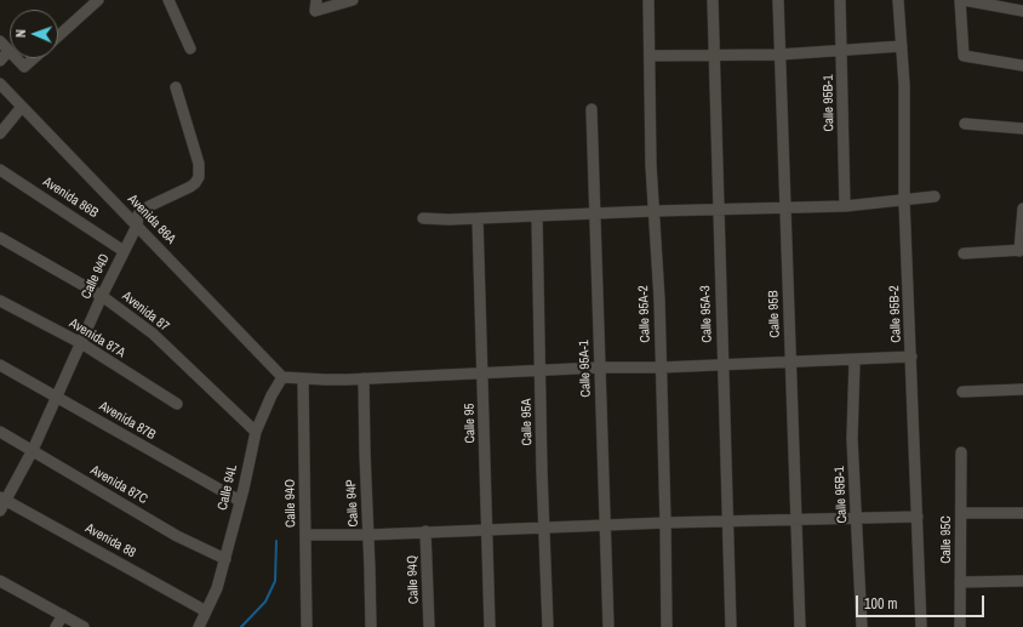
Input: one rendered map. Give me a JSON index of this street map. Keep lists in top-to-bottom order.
{
  "streets": {
    "street": [
      "Calle 95B-1",
      "Avenida 86B",
      "Avenida 86A",
      "Calle 94D",
      "Avenida 87",
      "Calle 95A-2",
      "Calle 95A-3",
      "Calle 95B",
      "Calle 95B-2",
      "Avenida 87A",
      "Calle 95A-1",
      "Avenida 87B",
      "Calle 95A",
      "Calle 95",
      "Avenida 87C",
      "Calle 94L",
      "Calle 94O",
      "Calle 94P",
      "Calle 95C",
      "Avenida 88",
      "Calle 94Q"
    ]
  },
  "crossings": [
    ["Avenida 86B", "Calle 94D"],
    ["Avenida 86A", "Calle 94D"],
    ["Avenida 86A", "Calle 94L"],
    ["Calle 94D", "Avenida 87"],
    ["Calle 94D", "Avenida 87A"],
    ["Calle 94D", "Avenida 87B"],
    ["Calle 94D", "Avenida 87C"],
    ["Calle 94D", "Avenida 88"],
    ["Avenida 87", "Calle 94L"],
    ["Avenida 87B", "Calle 94L"],
    ["Avenida 87C", "Calle 94L"],
    ["Calle 94L", "Avenida 88"]
  ],
  "scale_bar": "100 m",
  "north": "left"
}
